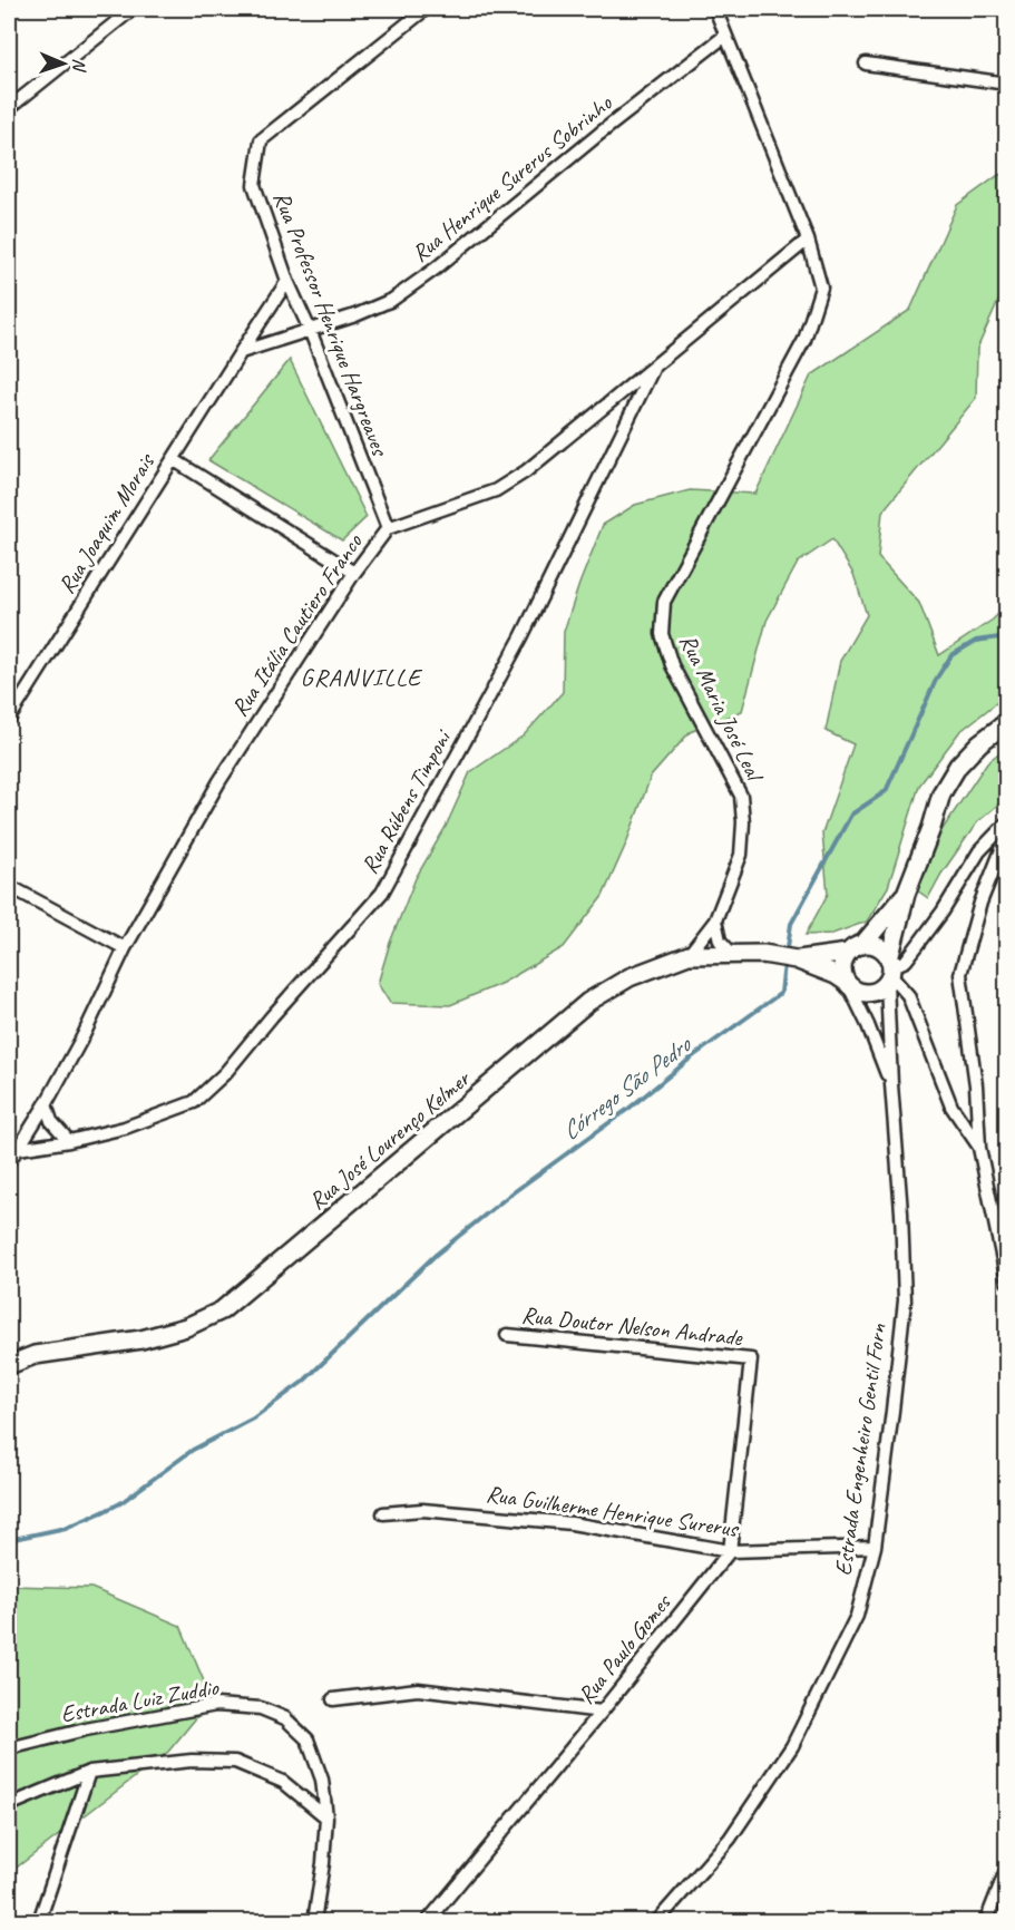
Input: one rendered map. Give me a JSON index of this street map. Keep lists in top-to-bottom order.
{
  "streets": {
    "main road": ["Rua José Lourenço Kelmer", "Estrada Engenheiro Gentil Forn"],
    "street": [
      "Rua Henrique Surerus Sobrinho",
      "Rua Professor Henrique Hargreaves",
      "Rua Joaquim Morais",
      "Rua Itália Cautiero Franco",
      "Rua Maria José Leal",
      "Rua Rúbens Timponi",
      "Rua Doutor Nelson Andrade",
      "Rua Guilherme Henrique Surerus",
      "Rua Paulo Gomes",
      "Estrada Luiz Zuddio"
    ]
  },
  "crossings": [
    ["Rua Henrique Surerus Sobrinho", "Rua Professor Henrique Hargreaves"],
    ["Rua Professor Henrique Hargreaves", "Rua Joaquim Morais"],
    ["Rua Professor Henrique Hargreaves", "Rua Itália Cautiero Franco"],
    ["Rua Itália Cautiero Franco", "Rua Maria José Leal"],
    ["Rua Itália Cautiero Franco", "Rua Rúbens Timponi"],
    ["Rua Maria José Leal", "Rua José Lourenço Kelmer"],
    ["Rua José Lourenço Kelmer", "Estrada Engenheiro Gentil Forn"],
    ["Rua Doutor Nelson Andrade", "Rua Guilherme Henrique Surerus"],
    ["Rua Doutor Nelson Andrade", "Rua Paulo Gomes"],
    ["Estrada Engenheiro Gentil Forn", "Rua Guilherme Henrique Surerus"],
    ["Rua Guilherme Henrique Surerus", "Rua Paulo Gomes"]
  ],
  "districts": ["GRANVILLE"],
  "water": ["Córrego São Pedro"],
  "north": "right"
}
